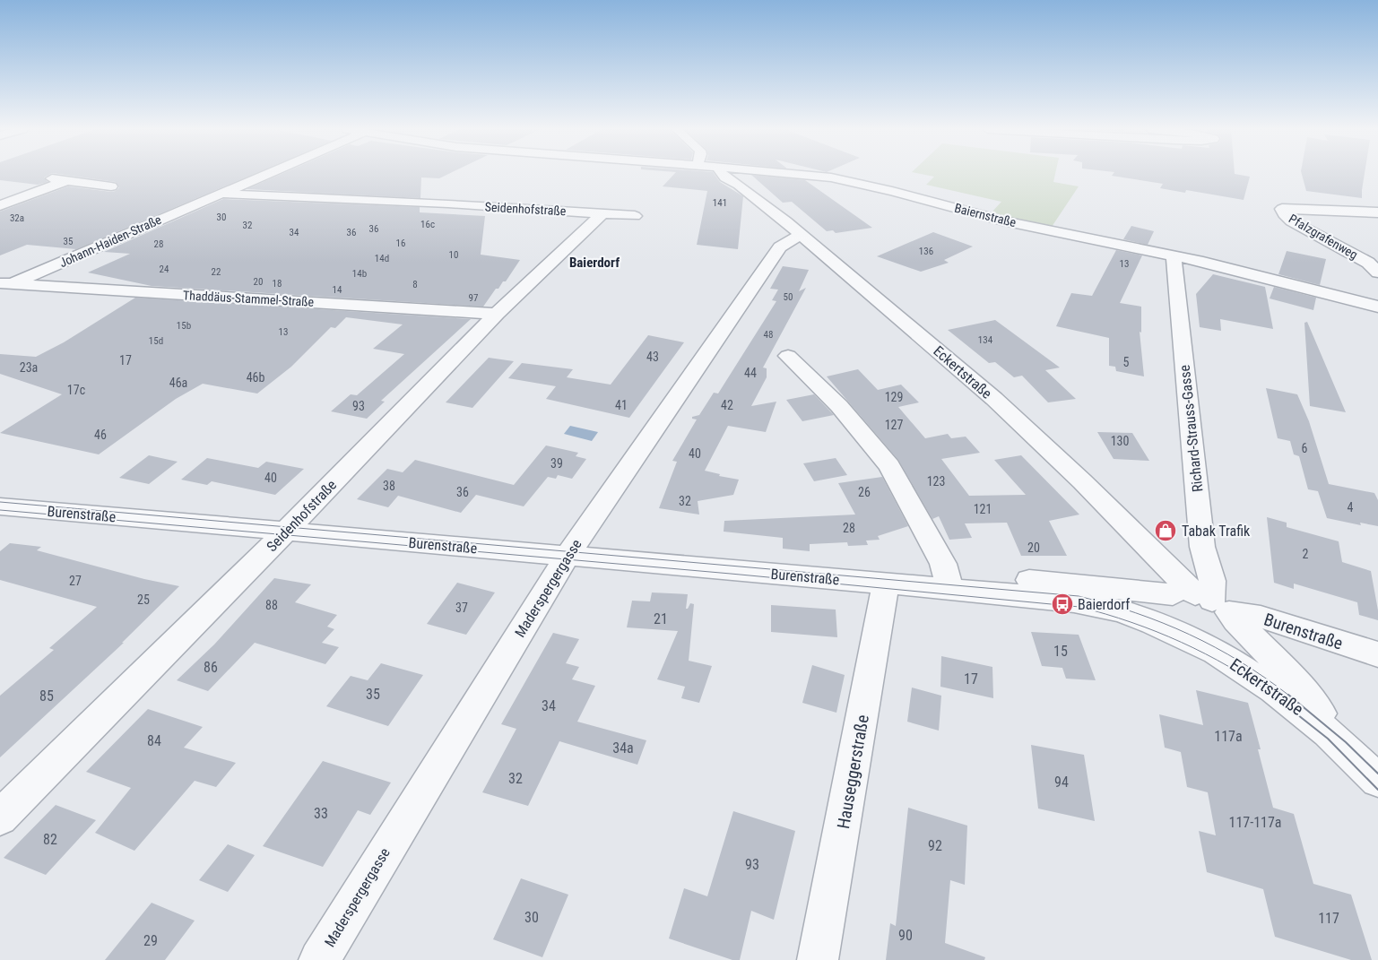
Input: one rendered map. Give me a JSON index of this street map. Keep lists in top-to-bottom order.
{
  "streets": {
    "street": [
      "Seidenhofstraße",
      "Baiernstraße",
      "Pfalzgrafenweg",
      "Johann-Haiden-Straße",
      "Thaddäus-Stammel-Straße",
      "Eckertstraße",
      "Richard-Strauss-Gasse",
      "Burenstraße",
      "Maderspergergasse",
      "Hauseggerstraße"
    ]
  },
  "crossings": [
    ["Seidenhofstraße", "Johann-Haiden-Straße"],
    ["Seidenhofstraße", "Thaddäus-Stammel-Straße"],
    ["Seidenhofstraße", "Burenstraße"],
    ["Baiernstraße", "Pfalzgrafenweg"],
    ["Baiernstraße", "Richard-Strauss-Gasse"],
    ["Johann-Haiden-Straße", "Thaddäus-Stammel-Straße"],
    ["Eckertstraße", "Richard-Strauss-Gasse"],
    ["Eckertstraße", "Burenstraße"],
    ["Eckertstraße", "Maderspergergasse"],
    ["Richard-Strauss-Gasse", "Burenstraße"],
    ["Burenstraße", "Maderspergergasse"],
    ["Burenstraße", "Hauseggerstraße"]
  ],
  "districts": ["Baierdorf"],
  "places": {
    "shop": ["Tabak Trafik"],
    "bus stop": ["Baierdorf"]
  },
  "house_numbers": [
    "141",
    "30",
    "32a",
    "16c",
    "32",
    "36",
    "34",
    "36",
    "35",
    "16",
    "28",
    "136",
    "10",
    "14d",
    "13",
    "24",
    "22",
    "14b",
    "20",
    "18",
    "8",
    "14",
    "50",
    "97",
    "15b",
    "13",
    "48",
    "134",
    "15d",
    "43",
    "17",
    "5",
    "23a",
    "44",
    "46b",
    "46a",
    "17c",
    "129",
    "41",
    "42",
    "93",
    "127",
    "46",
    "130",
    "6",
    "40",
    "39",
    "40",
    "123",
    "38",
    "36",
    "26",
    "32",
    "4",
    "121",
    "28",
    "20",
    "2",
    "27",
    "25",
    "88",
    "37",
    "21",
    "15",
    "86",
    "17",
    "35",
    "85",
    "34",
    "117a",
    "84",
    "34a",
    "32",
    "94",
    "33",
    "117-117a",
    "82",
    "92",
    "93",
    "30",
    "117",
    "90",
    "29"
  ]
}
